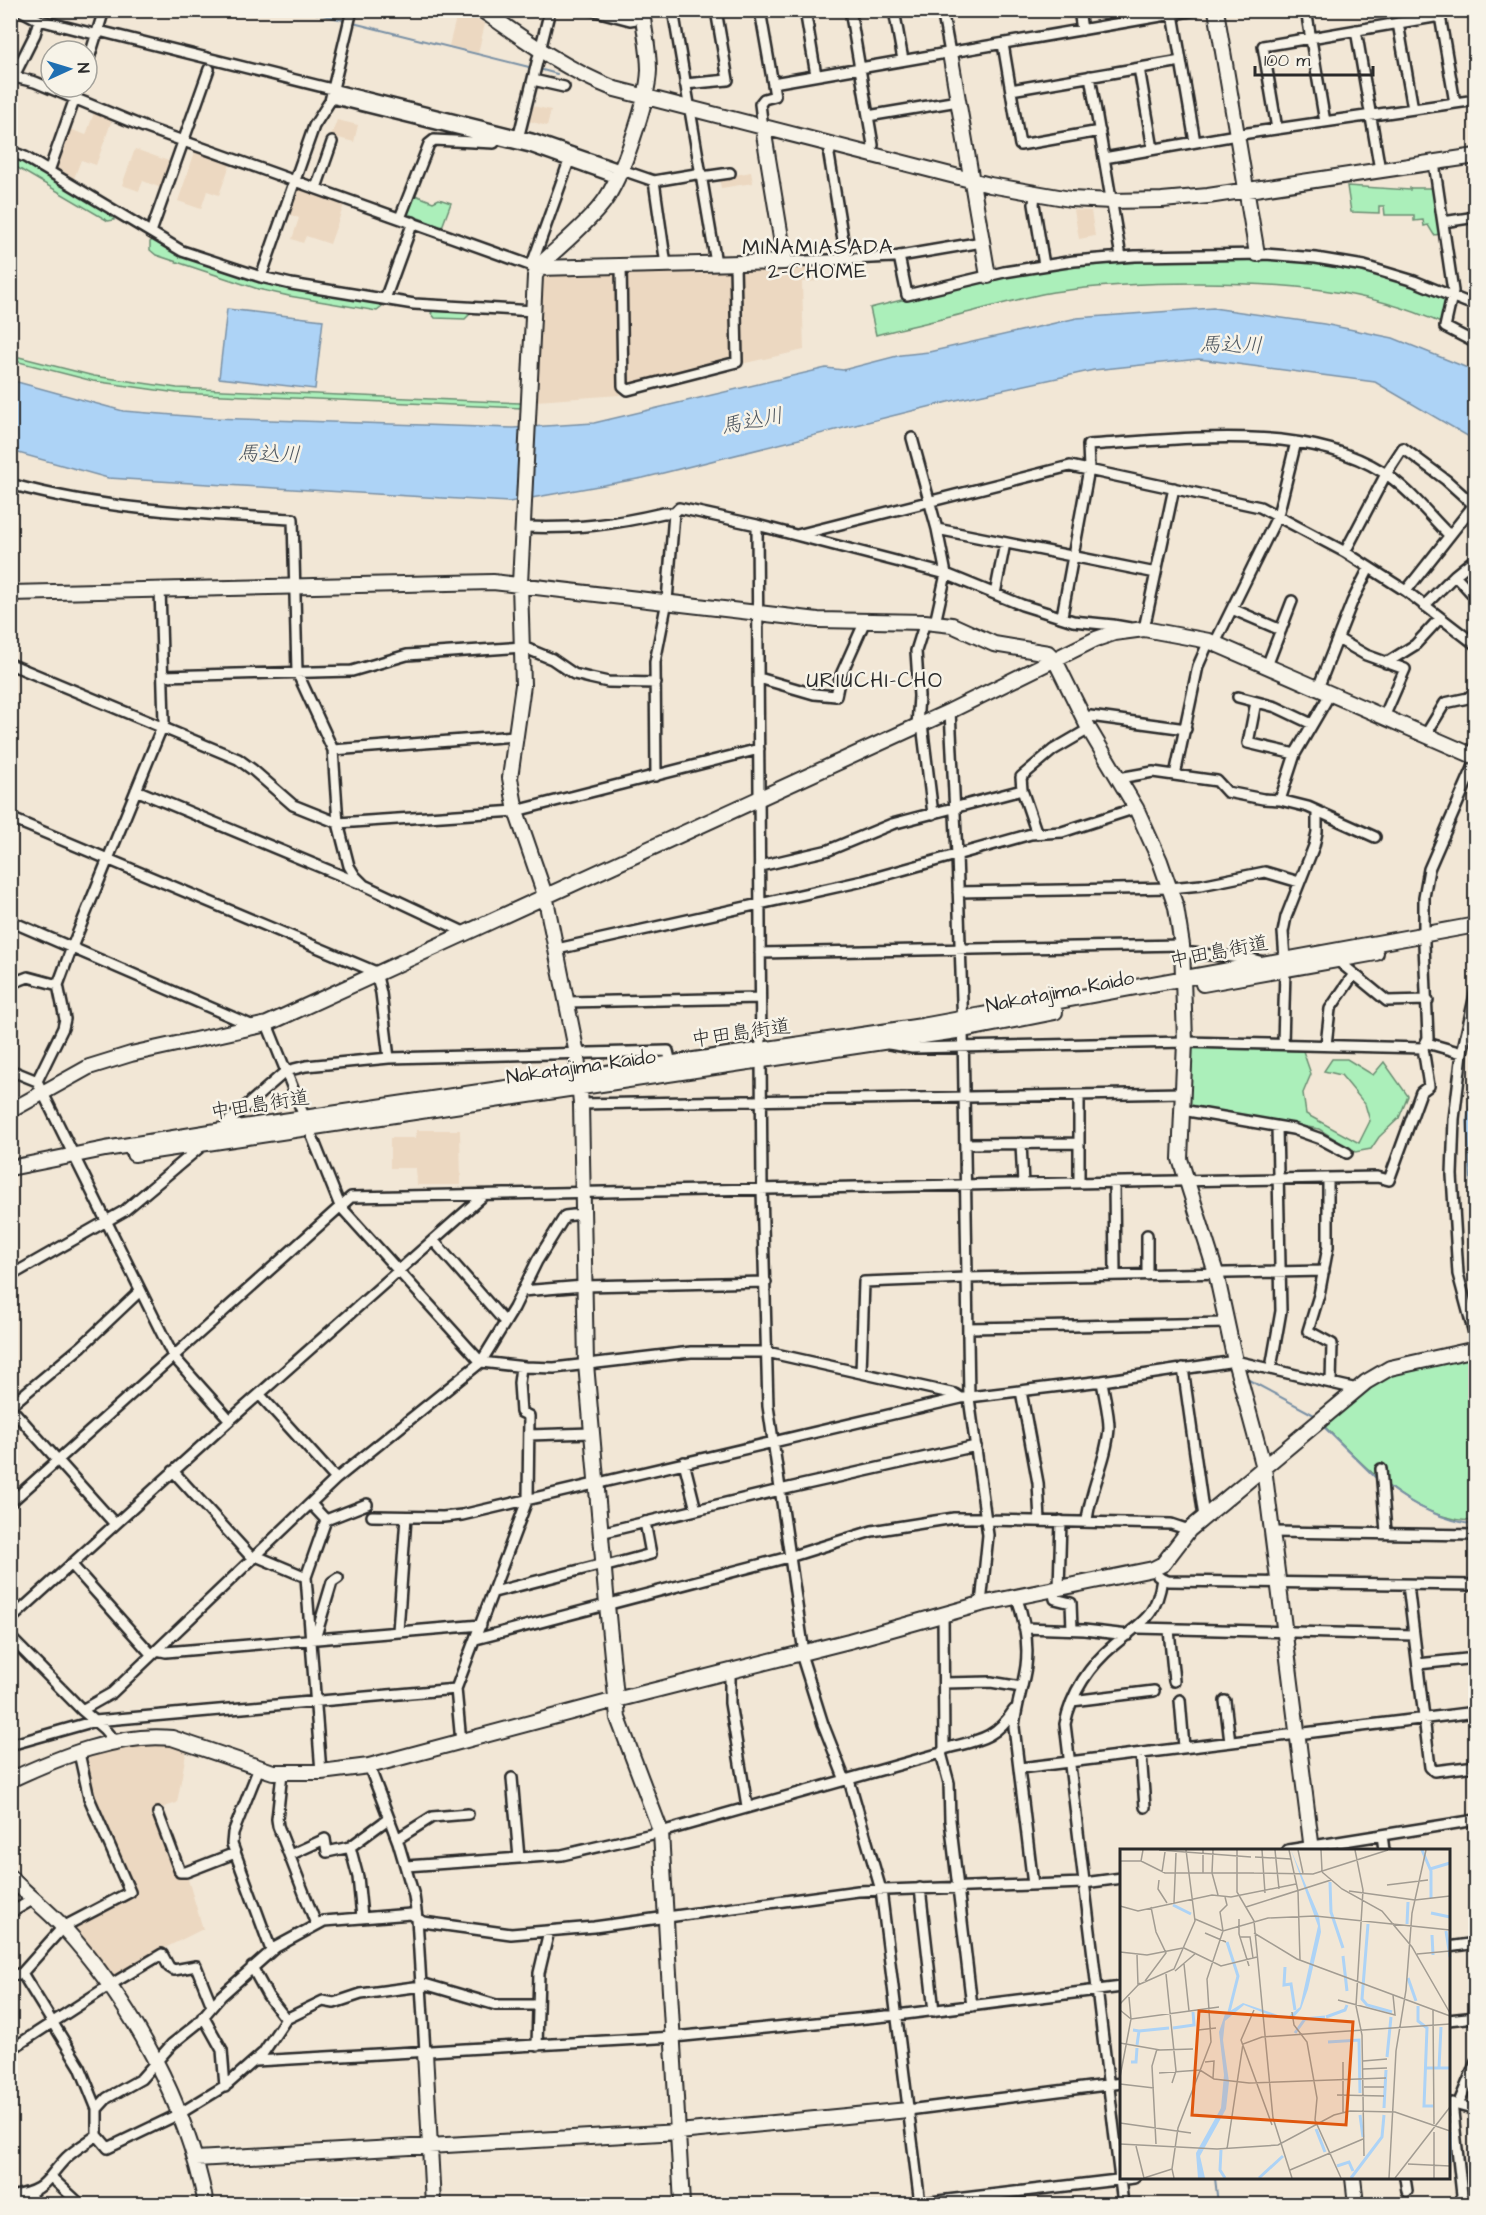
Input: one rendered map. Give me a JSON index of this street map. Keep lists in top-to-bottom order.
{
  "streets": {
    "street": ["中田島街道", "Nakatajima Kaido"]
  },
  "crossings": [
    ["中田島街道", "Nakatajima Kaido"]
  ],
  "districts": ["MINAMIASADA 2-CHOME", "URIUCHI-CHO"],
  "water": ["馬込川"],
  "scale_bar": "100 m",
  "north": "right"
}
